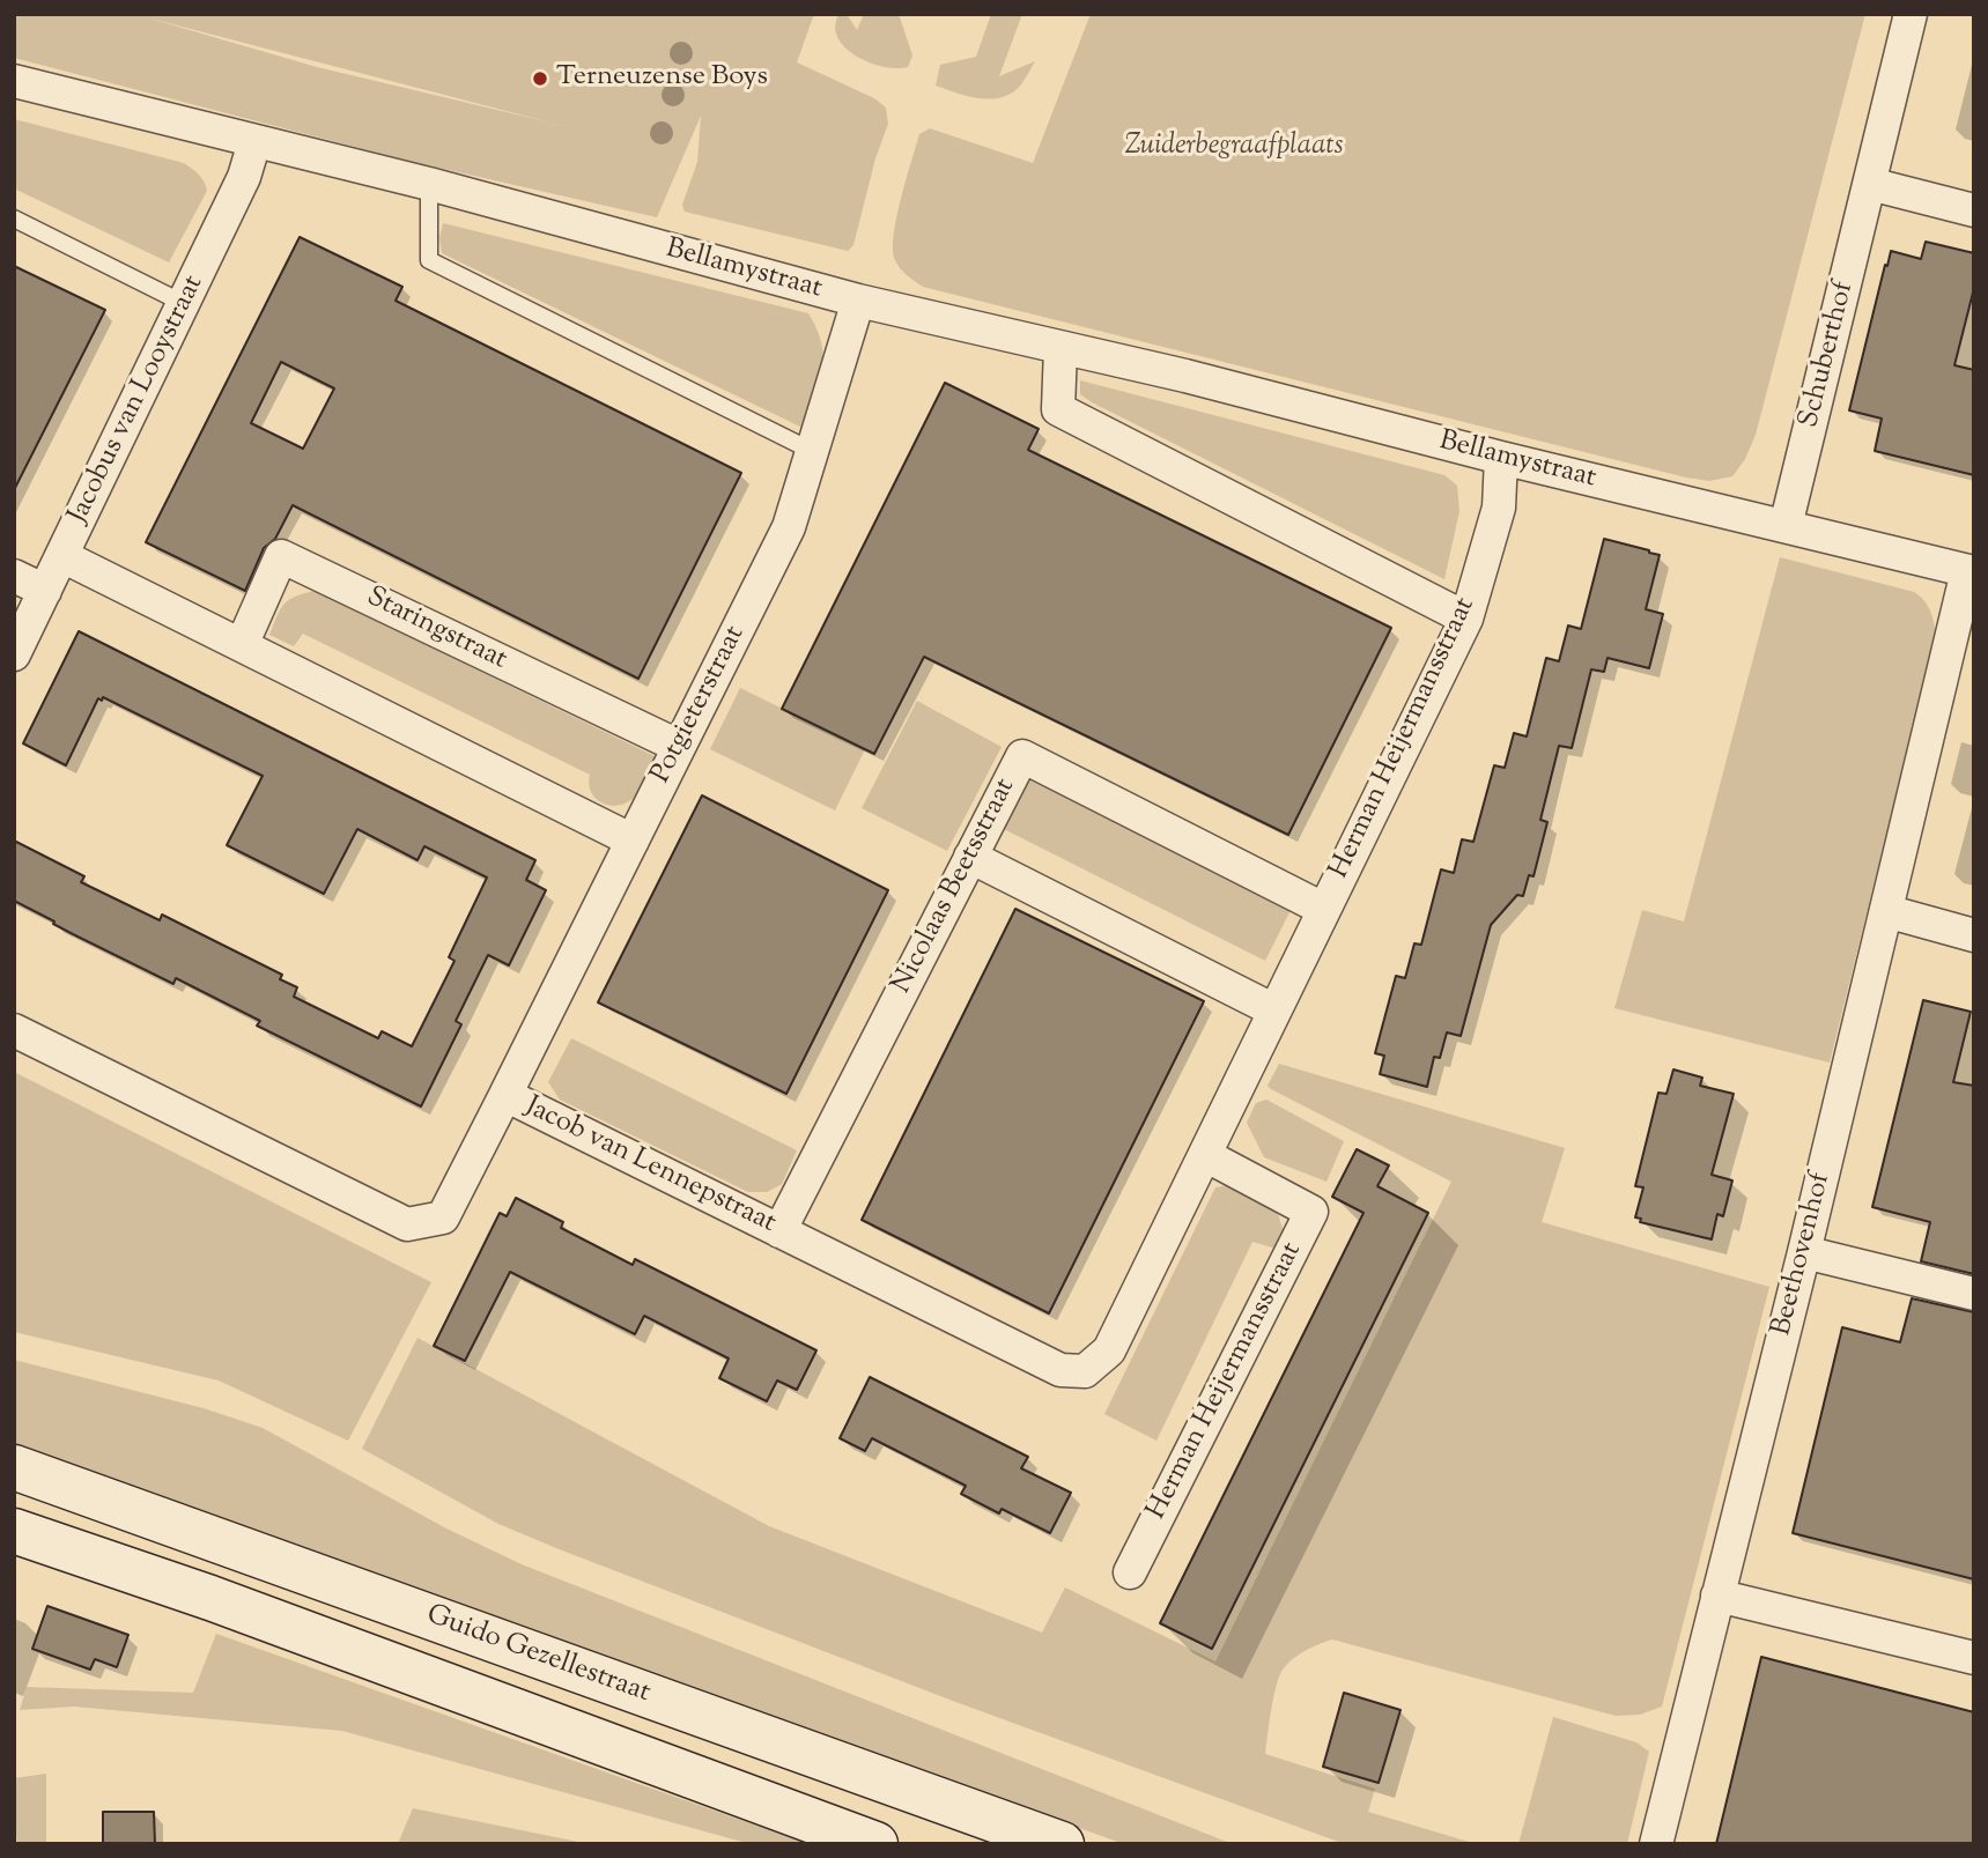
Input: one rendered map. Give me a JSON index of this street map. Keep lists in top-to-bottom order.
{
  "streets": {
    "main road": ["Guido Gezellestraat"],
    "street": [
      "Bellamystraat",
      "Schuberthof",
      "Jacobus van Looystraat",
      "Staringstraat",
      "Potgieterstraat",
      "Herman Heijermansstraat",
      "Nicolaas Beetsstraat",
      "Jacob van Lennepstraat",
      "Beethovenhof"
    ]
  },
  "crossings": [
    ["Bellamystraat", "Schuberthof"],
    ["Bellamystraat", "Jacobus van Looystraat"],
    ["Bellamystraat", "Potgieterstraat"],
    ["Bellamystraat", "Herman Heijermansstraat"],
    ["Bellamystraat", "Beethovenhof"],
    ["Staringstraat", "Potgieterstraat"],
    ["Potgieterstraat", "Jacob van Lennepstraat"],
    ["Herman Heijermansstraat", "Nicolaas Beetsstraat"],
    ["Herman Heijermansstraat", "Jacob van Lennepstraat"],
    ["Nicolaas Beetsstraat", "Jacob van Lennepstraat"]
  ],
  "parks": ["Zuiderbegraafplaats"],
  "places": ["Terneuzense Boys"]
}
